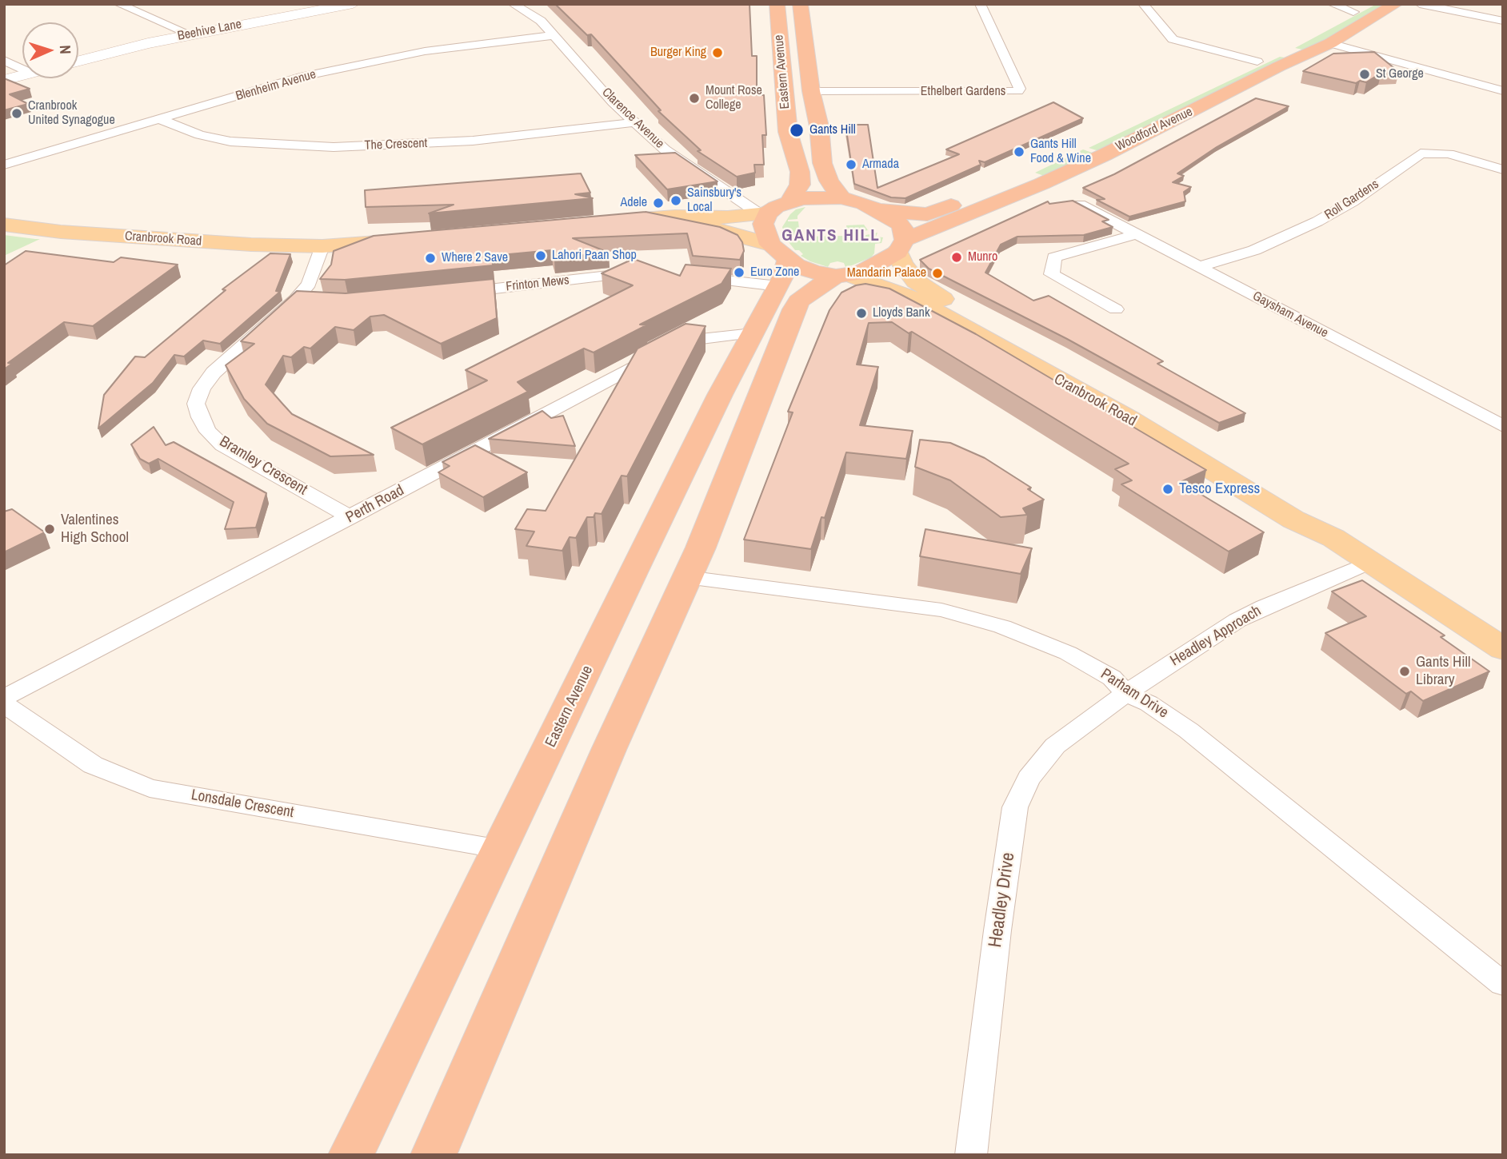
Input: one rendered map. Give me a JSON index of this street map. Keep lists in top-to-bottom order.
{
  "streets": {
    "highway": ["Eastern Avenue", "Woodford Avenue"],
    "main road": ["Beehive Lane", "Cranbrook Road"],
    "street": [
      "Blenheim Avenue",
      "Ethelbert Gardens",
      "Clarence Avenue",
      "The Crescent",
      "Roll Gardens",
      "Frinton Mews",
      "Gaysham Avenue",
      "Bramley Crescent",
      "Perth Road",
      "Headley Approach",
      "Parham Drive",
      "Lonsdale Crescent",
      "Headley Drive"
    ]
  },
  "crossings": [
    ["Eastern Avenue", "Ethelbert Gardens"],
    ["Eastern Avenue", "Perth Road"],
    ["Eastern Avenue", "Lonsdale Crescent"],
    ["Blenheim Avenue", "Clarence Avenue"],
    ["Blenheim Avenue", "The Crescent"],
    ["Clarence Avenue", "The Crescent"],
    ["Woodford Avenue", "Cranbrook Road"],
    ["Roll Gardens", "Gaysham Avenue"],
    ["Cranbrook Road", "Bramley Crescent"],
    ["Cranbrook Road", "Headley Approach"],
    ["Bramley Crescent", "Perth Road"],
    ["Headley Approach", "Parham Drive"],
    ["Headley Approach", "Headley Drive"],
    ["Parham Drive", "Headley Drive"]
  ],
  "districts": ["GANTS HILL"],
  "places": [
    "Burger King",
    "St George",
    "Mount Rose College",
    "Cranbrook United Synagogue",
    "Gants Hill",
    "Gants Hill Food & Wine",
    "Armada",
    "Sainsbury's Local",
    "Adele",
    "Lahori Paan Shop",
    "Munro",
    "Where 2 Save",
    "Euro Zone",
    "Mandarin Palace",
    "Lloyds Bank",
    "Tesco Express",
    "Valentines High School",
    "Gants Hill Library"
  ],
  "north": "right"
}
